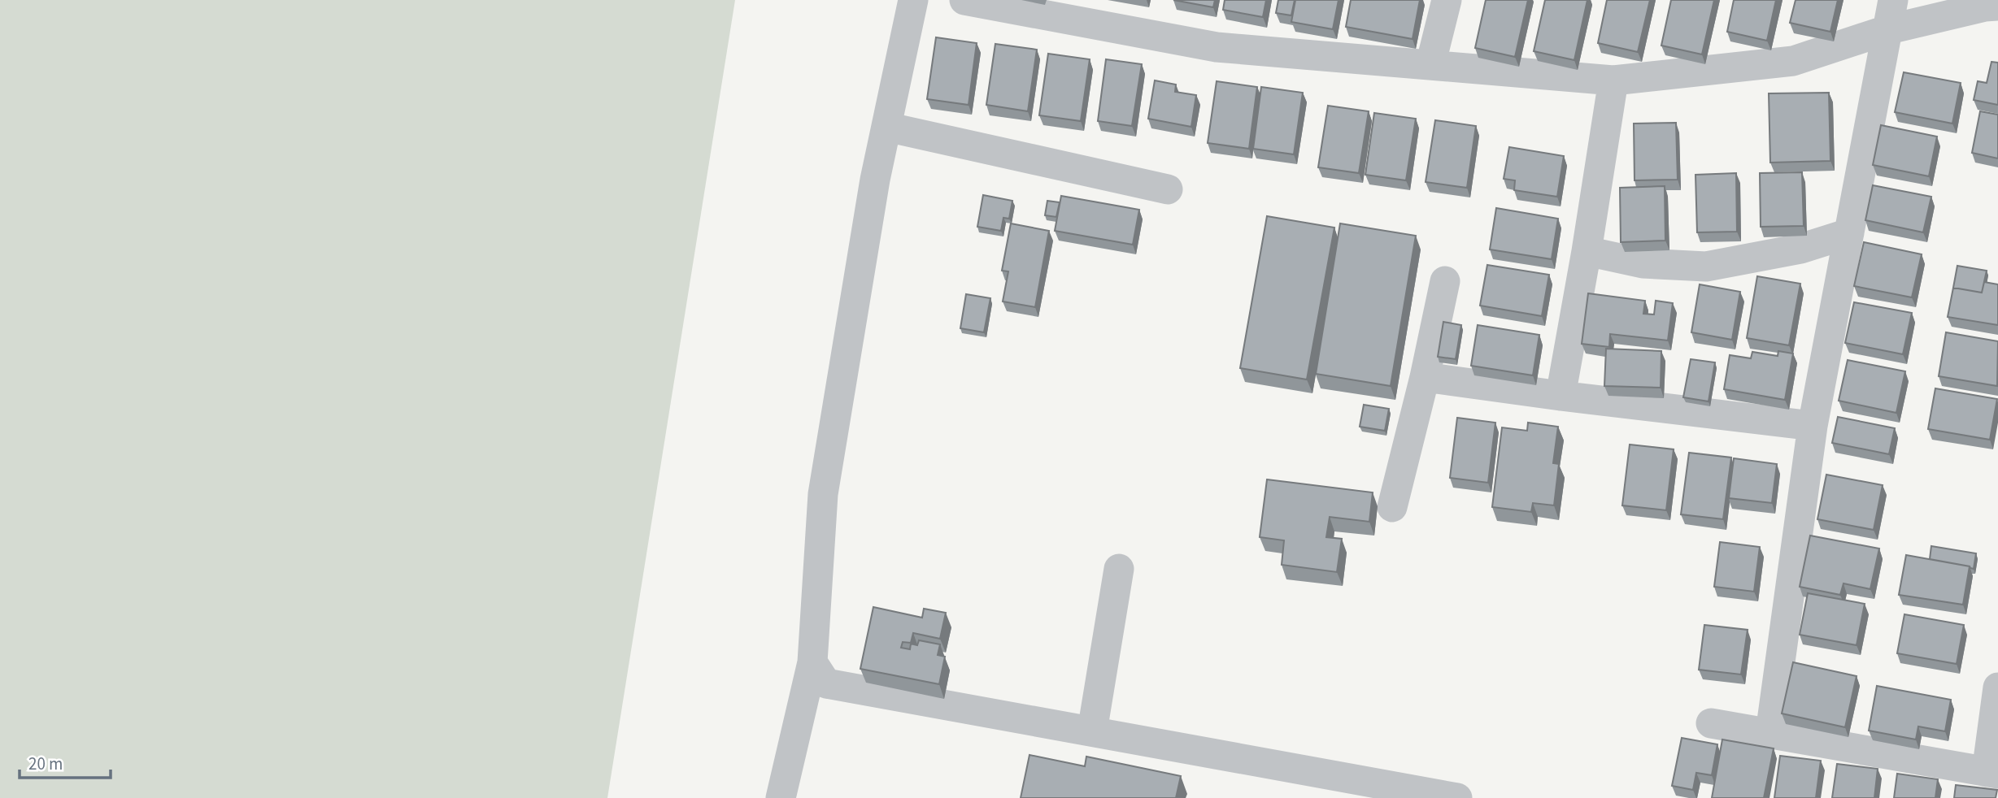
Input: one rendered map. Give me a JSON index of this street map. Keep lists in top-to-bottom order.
{
  "scale_bar": "20 m"
}
